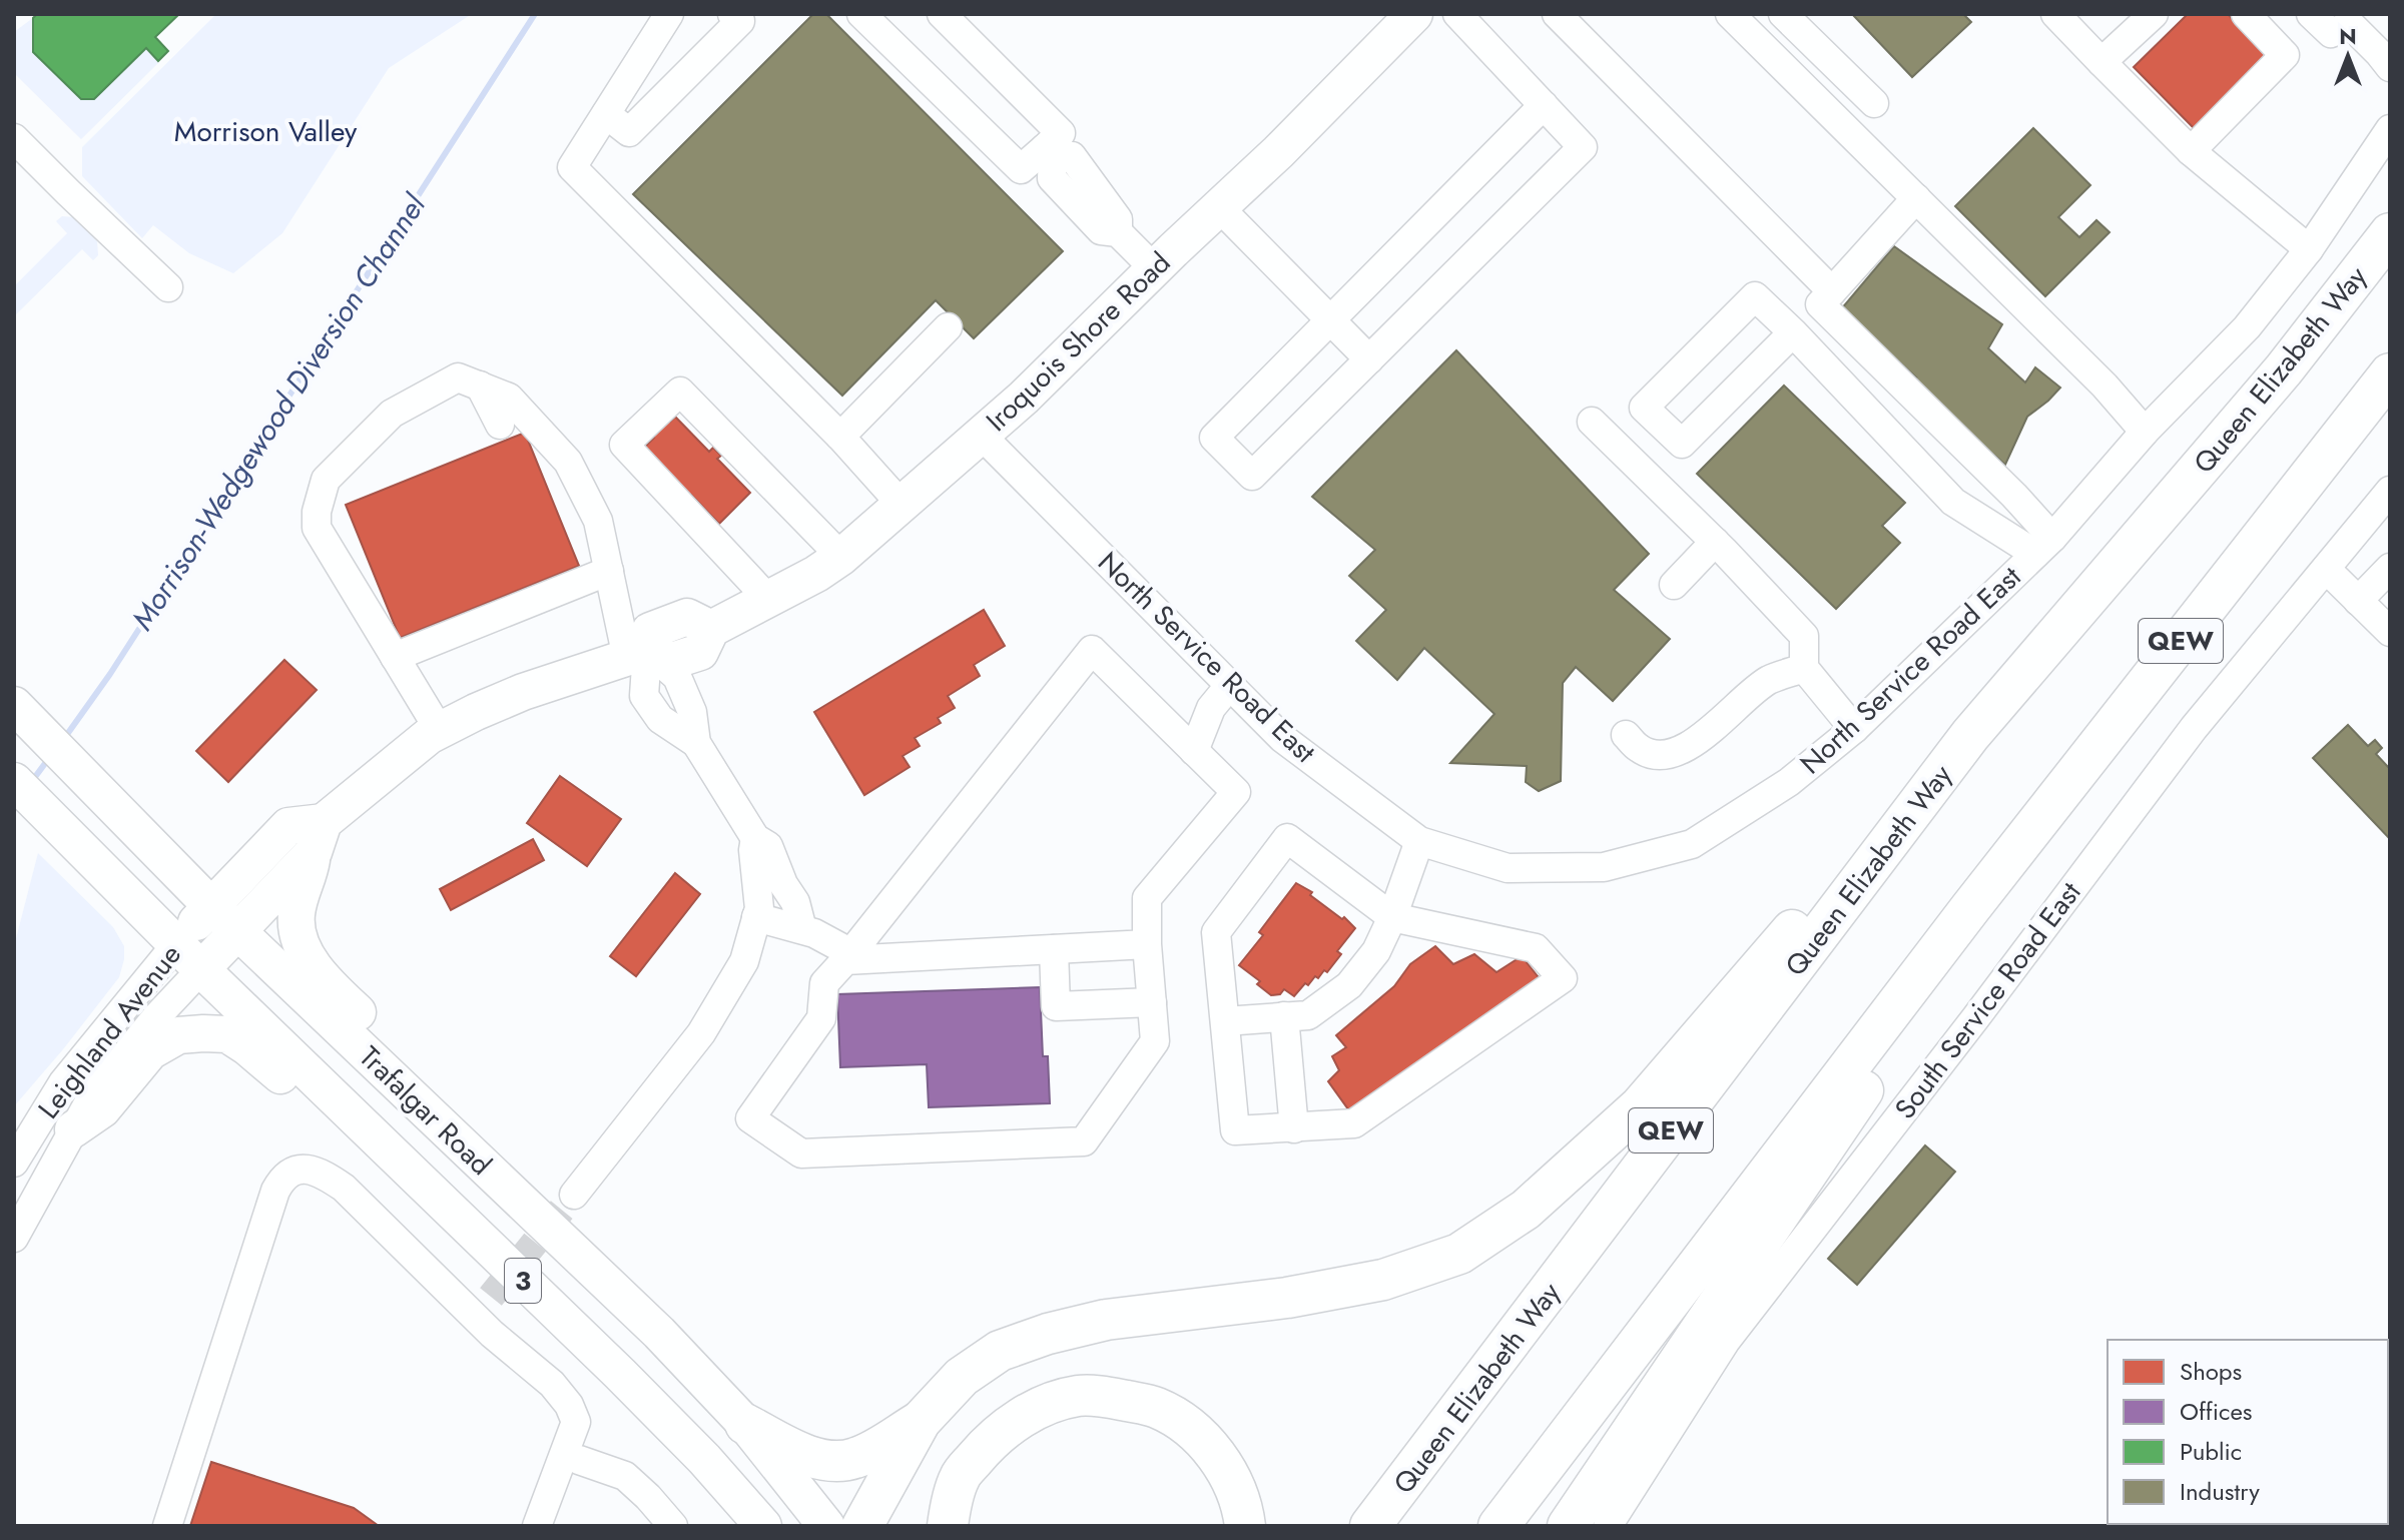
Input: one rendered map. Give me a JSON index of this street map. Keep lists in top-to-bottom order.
{
  "streets": {
    "highway": ["Queen Elizabeth Way", "QEW"],
    "main road": [
      "Iroquois Shore Road",
      "Leighland Avenue",
      "Trafalgar Road",
      "3"
    ],
    "street": ["North Service Road East", "South Service Road East"]
  },
  "crossings": [
    ["Iroquois Shore Road", "North Service Road East"],
    ["Leighland Avenue", "Trafalgar Road"]
  ],
  "water": ["Morrison-Wedgewood Diversion Channel"],
  "parks": ["Morrison Valley"],
  "legend": [
    "Shops",
    "Offices",
    "Public",
    "Industry"
  ],
  "north": "top"
}
